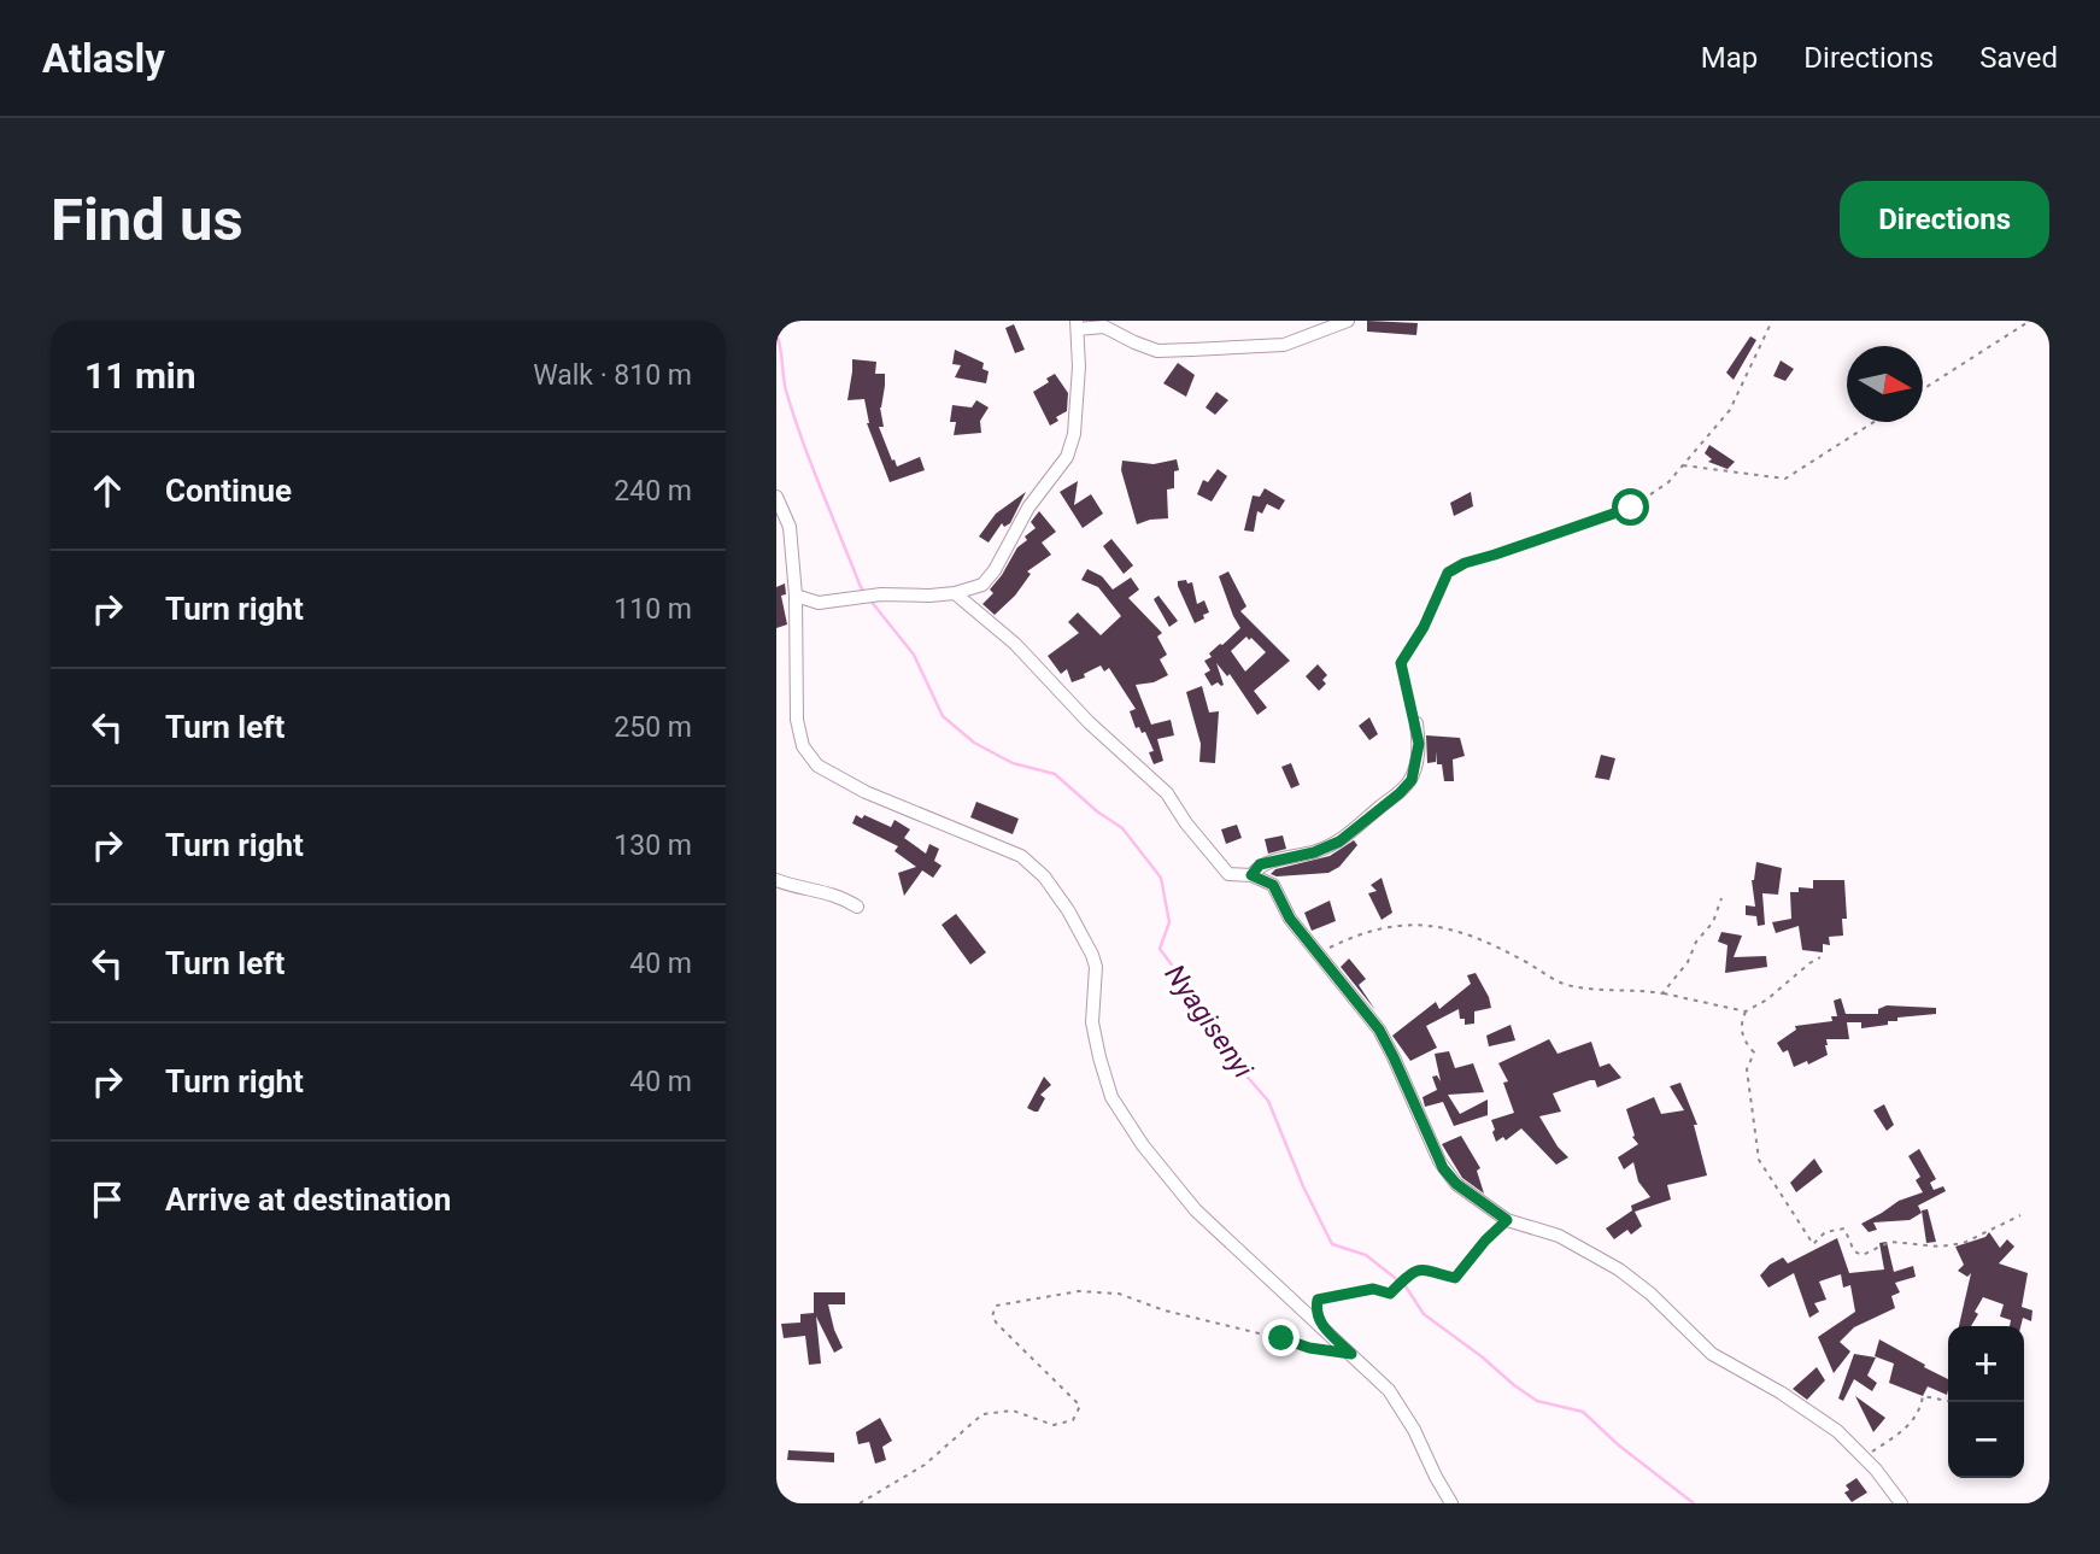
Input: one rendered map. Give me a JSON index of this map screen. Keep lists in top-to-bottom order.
{
  "water": ["Nyagisenyi"],
  "north": "right",
  "page": {
    "header": "Atlasly",
    "nav": ["Map", "Directions", "Saved"],
    "buttons": "Directions",
    "title": "Find us",
    "heading": ["11 min", "Walk · 810 m"],
    "list": [
      ["Continue", "240 m"],
      ["Turn right", "110 m"],
      ["Turn left", "250 m"],
      ["Turn right", "130 m"],
      ["Turn left", "40 m"],
      ["Turn right", "40 m"],
      "Arrive at destination"
    ],
    "map_buttons": ["+", "−"]
  }
}
